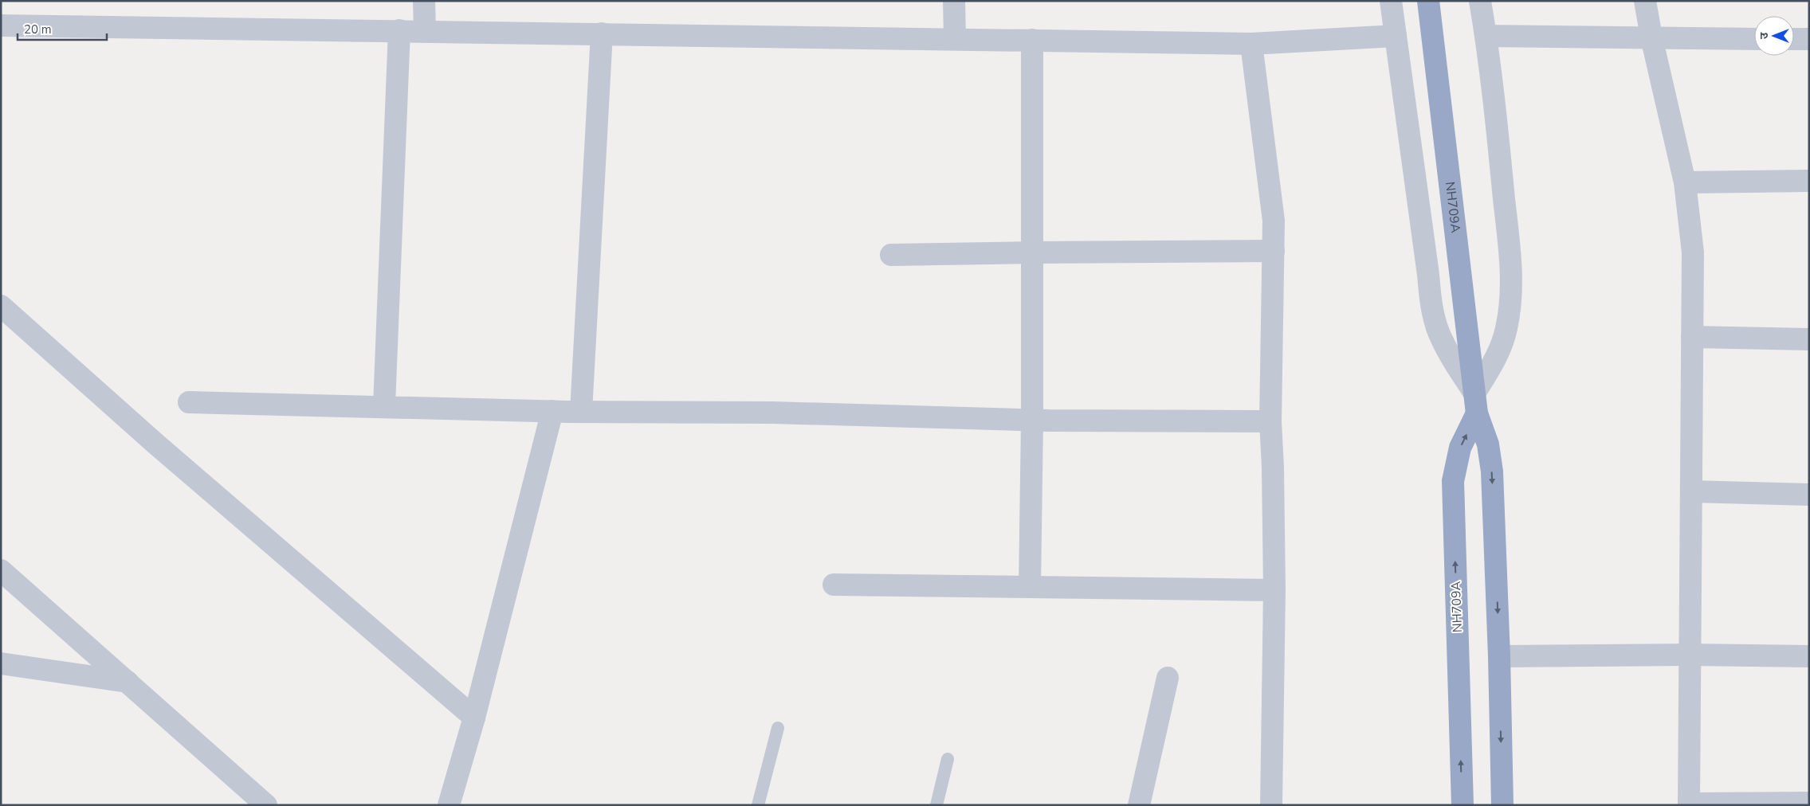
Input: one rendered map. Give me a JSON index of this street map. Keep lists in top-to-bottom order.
{
  "streets": {
    "highway": ["NH709A"]
  },
  "scale_bar": "20 m",
  "north": "left"
}
